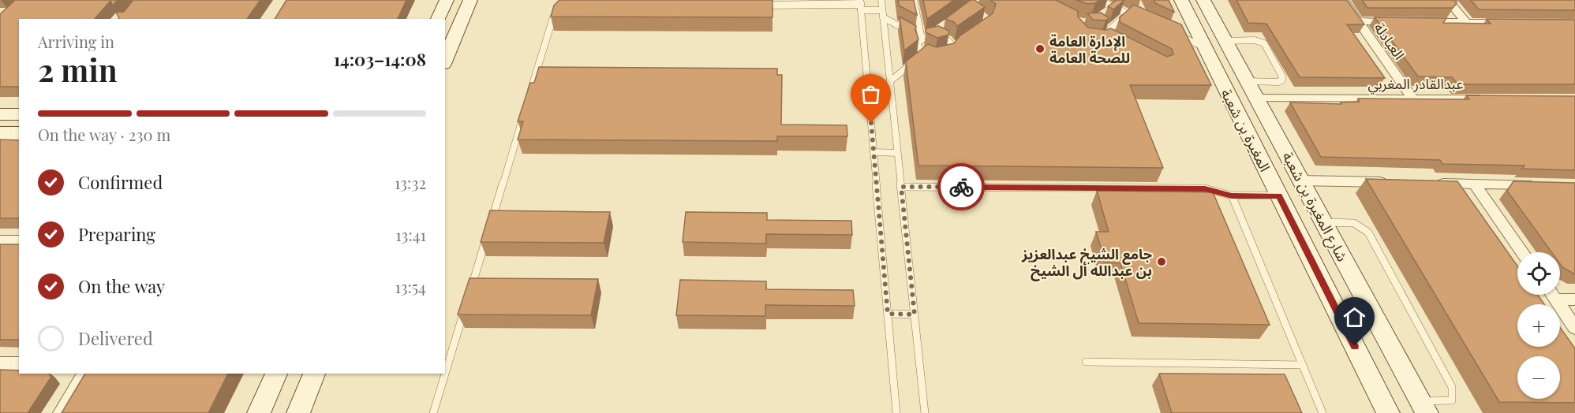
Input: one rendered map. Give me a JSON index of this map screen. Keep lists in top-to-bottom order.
{
  "streets": {
    "street": [
      "العبادلة",
      "عبدالقادر المغربي",
      "المغيرة بن شعبة",
      "شارع المغيرة بن شعبة"
    ]
  },
  "crossings": [
    ["العبادلة", "عبدالقادر المغربي"],
    ["عبدالقادر المغربي", "شارع المغيرة بن شعبة"]
  ],
  "places": ["الإدارة العامة للصحة العامة", "جامع الشيخ عبدالعزيز بن عبدالله أل الشيخ"],
  "page": {
    "heading": ["2 min", "Arriving in", "14:03–14:08"],
    "bar": "On the way · 230 m",
    "list": [
      ["Confirmed", "13:32"],
      ["Preparing", "13:41"],
      ["On the way", "13:54"],
      "Delivered"
    ],
    "map_buttons": ["+", "−"]
  }
}
